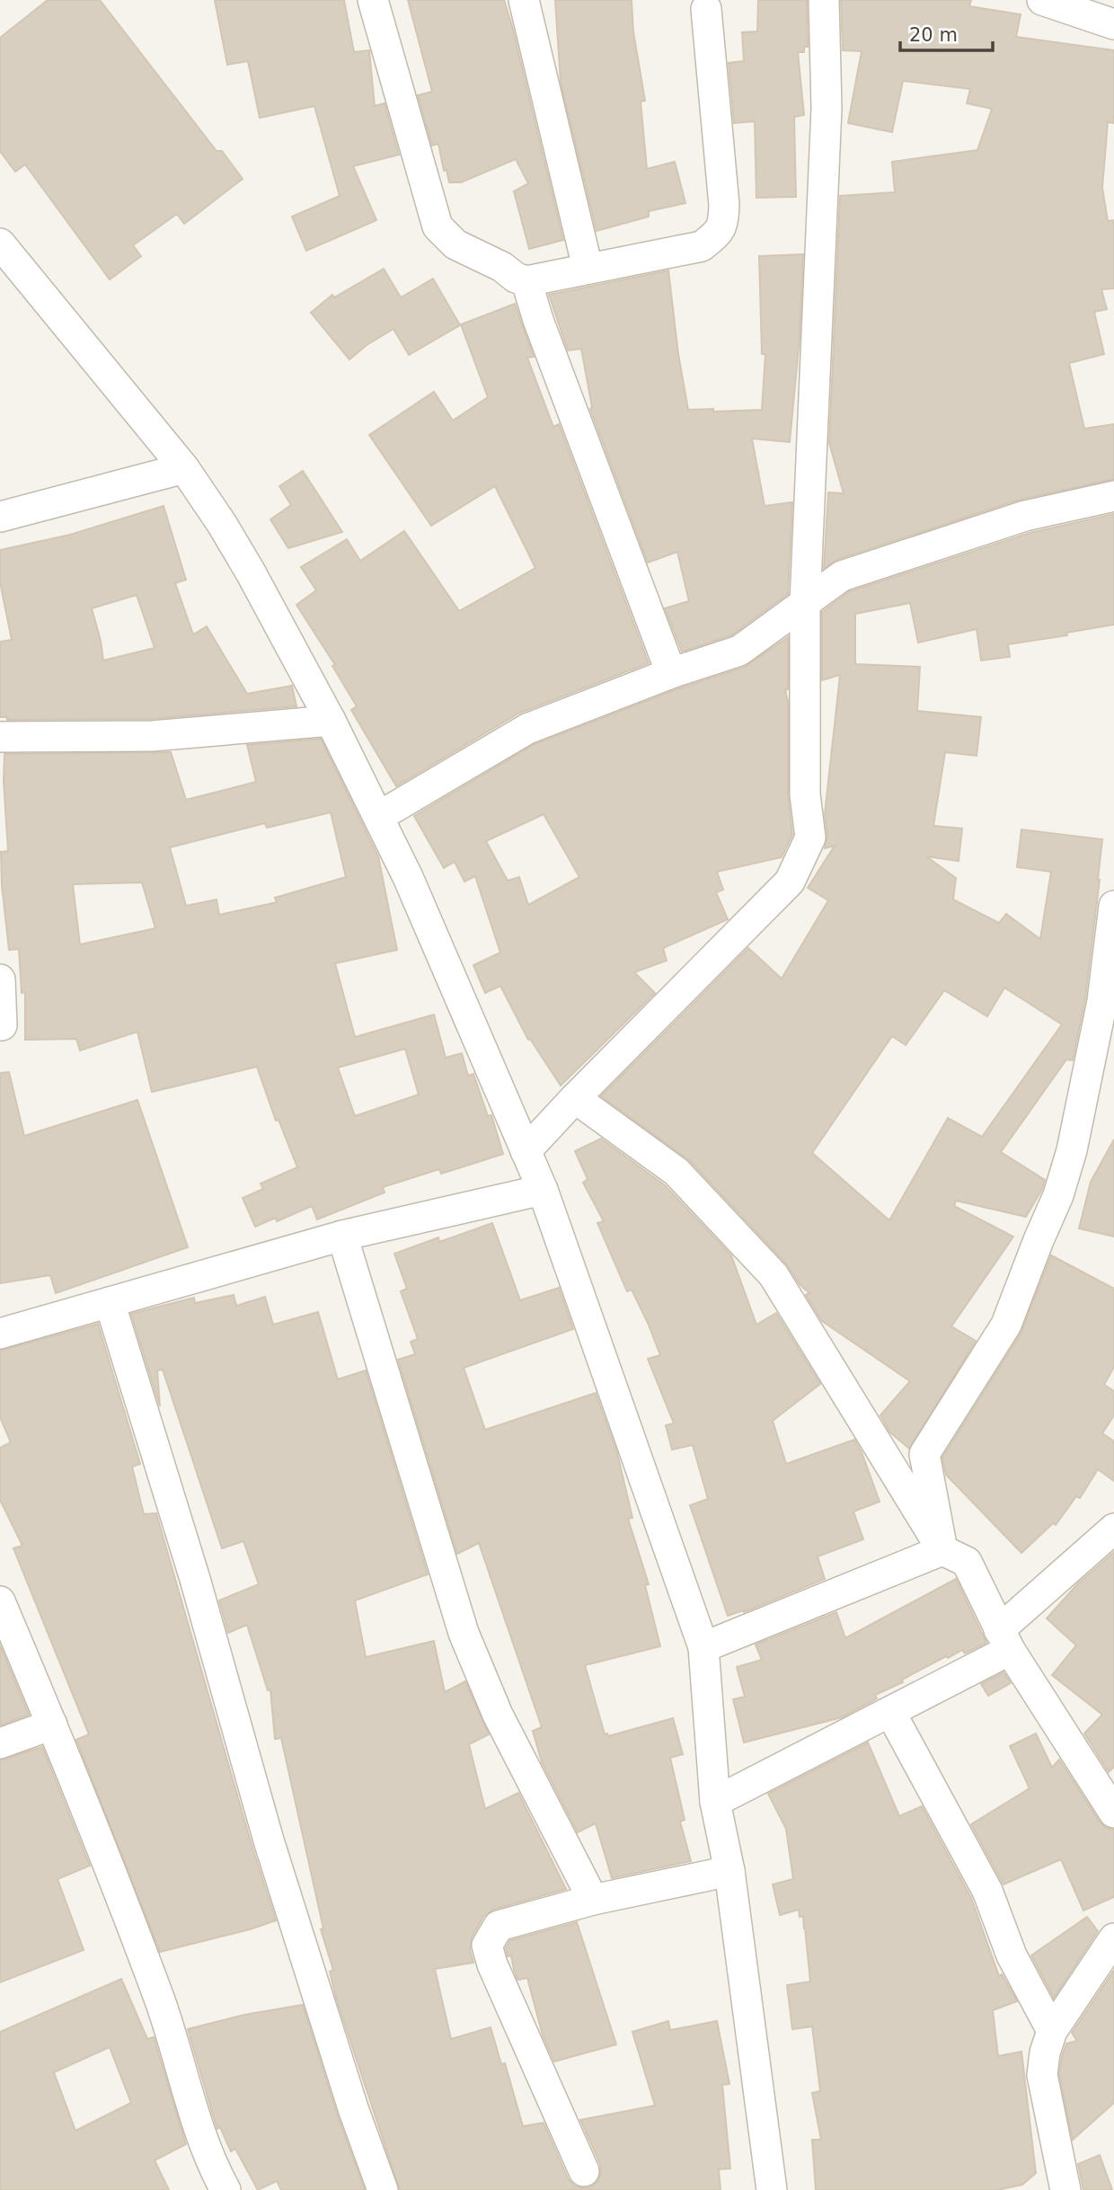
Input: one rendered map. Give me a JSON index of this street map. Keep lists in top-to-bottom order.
{
  "scale_bar": "20 m"
}
